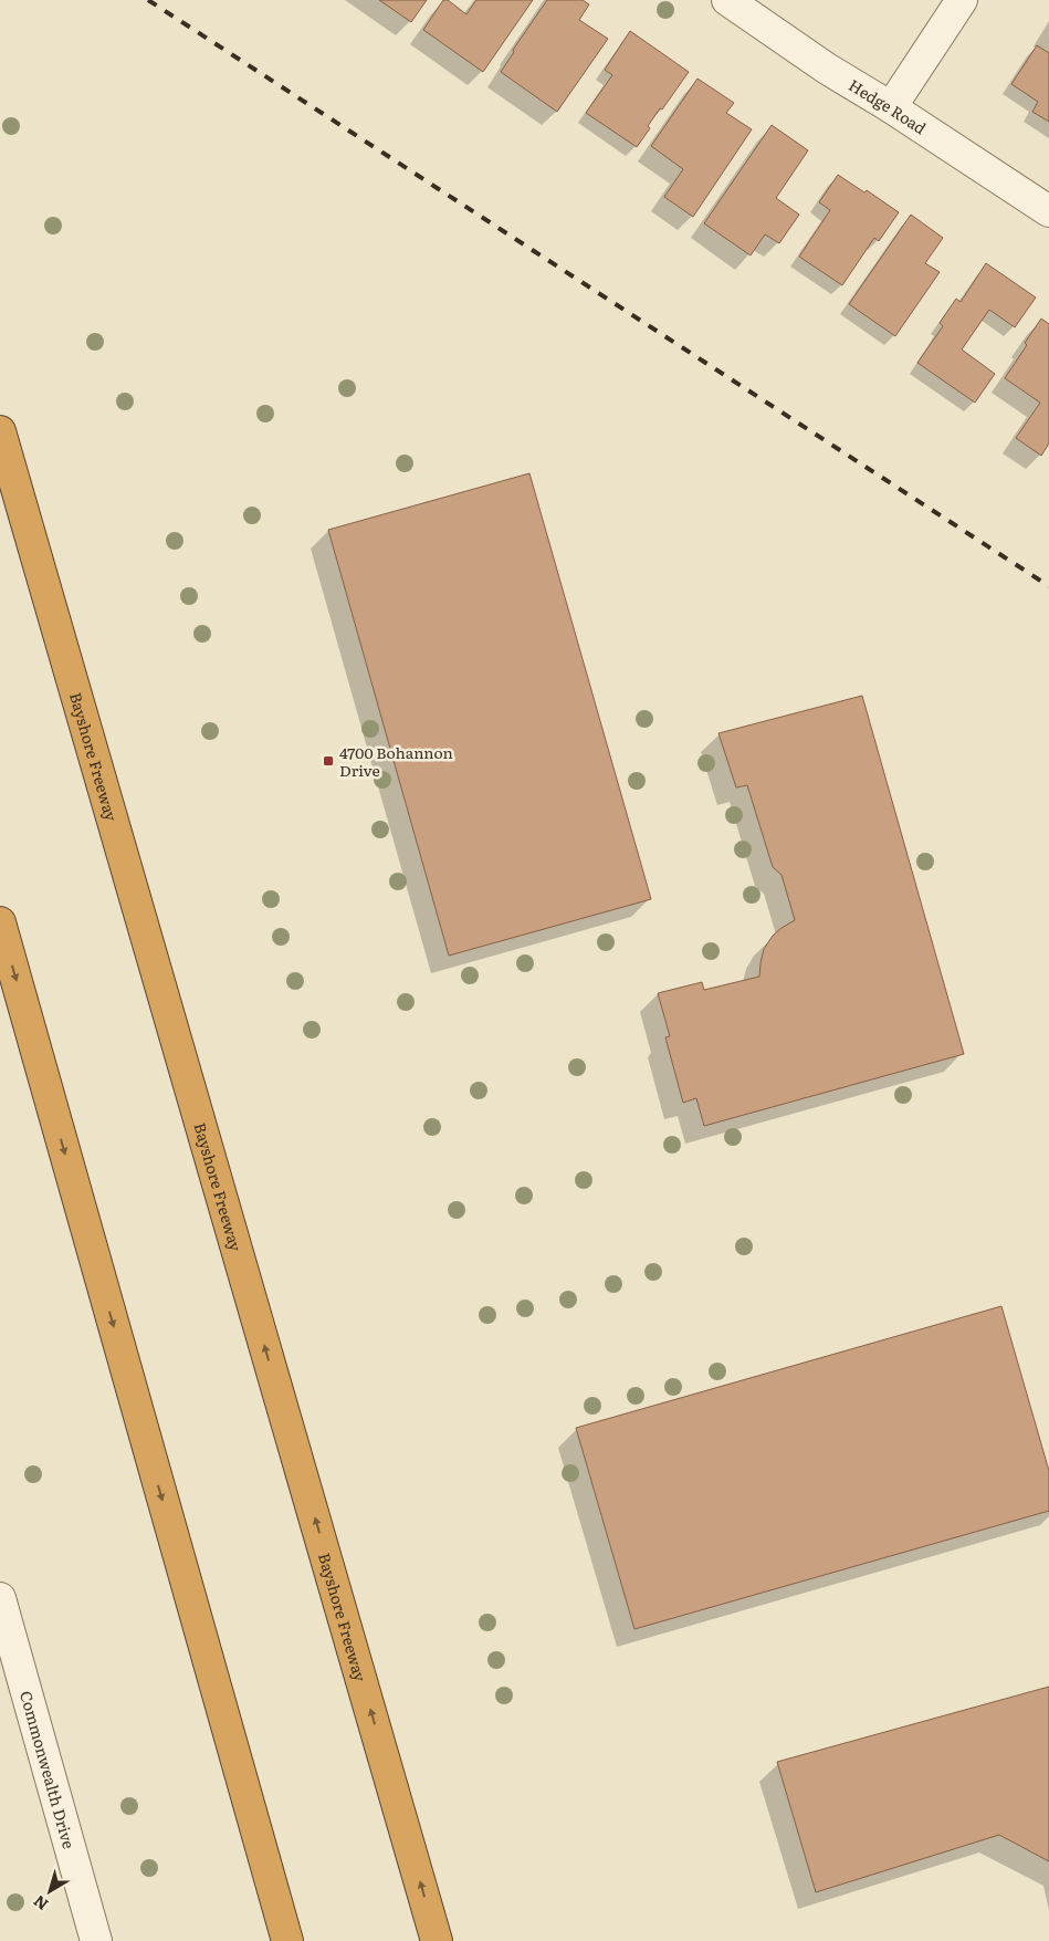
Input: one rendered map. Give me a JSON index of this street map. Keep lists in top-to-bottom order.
{
  "streets": {
    "highway": ["Bayshore Freeway"],
    "street": ["Hedge Road", "Commonwealth Drive"]
  },
  "places": {
    "transit": ["4700 Bohannon Drive"]
  },
  "north": "bottom left"
}
